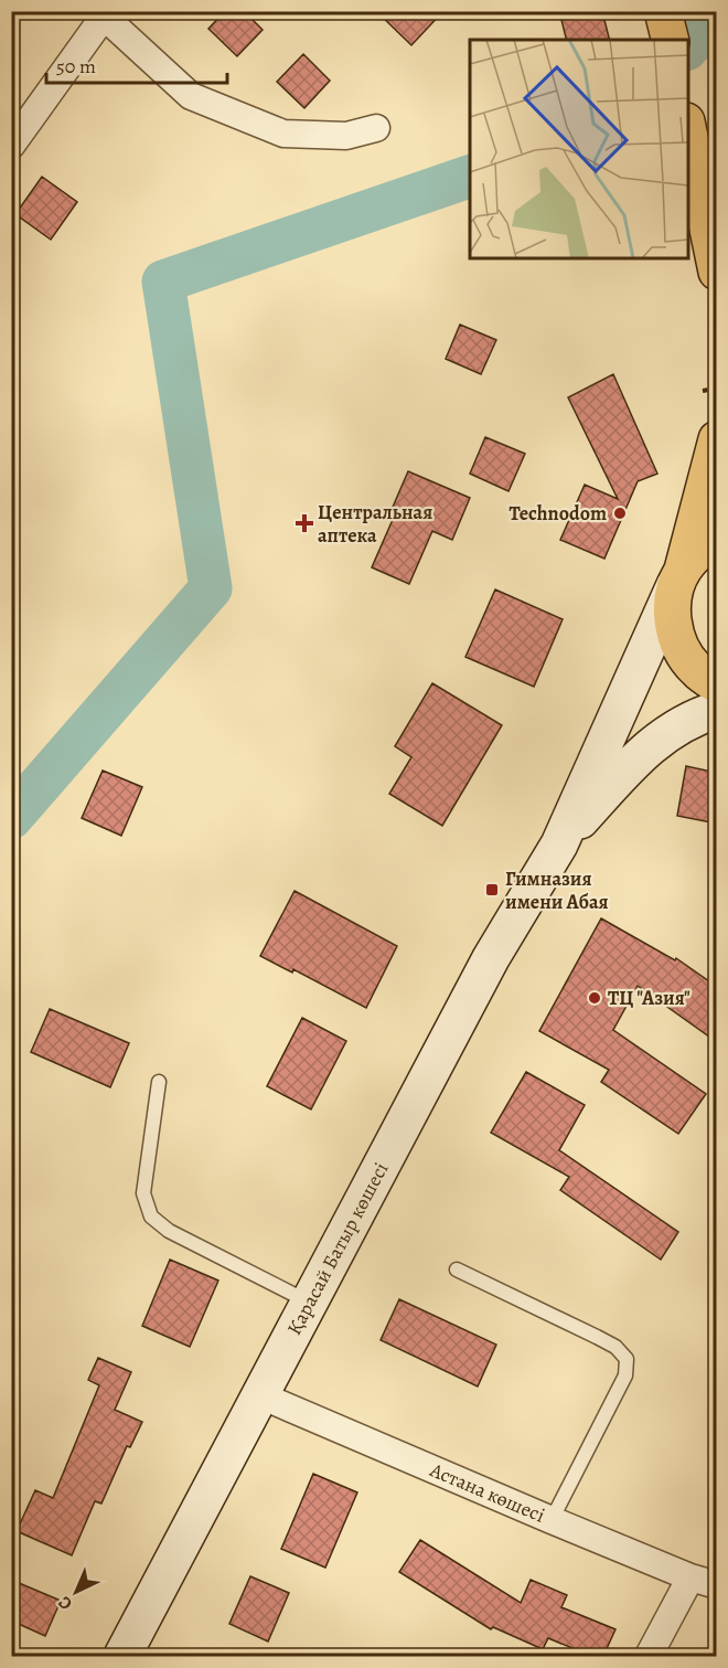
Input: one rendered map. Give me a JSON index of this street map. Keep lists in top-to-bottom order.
{
  "streets": {
    "main road": ["Қарасай Батыр көшесі"],
    "street": ["Астана көшесі"]
  },
  "crossings": [
    ["Қарасай Батыр көшесі", "Астана көшесі"]
  ],
  "places": {
    "other": ["Technodom", "ТЦ \"Азия\""],
    "health": ["Центральная аптека"],
    "transit": ["Гимназия имени Абая"]
  },
  "scale_bar": "50 m",
  "north": "bottom left"
}
